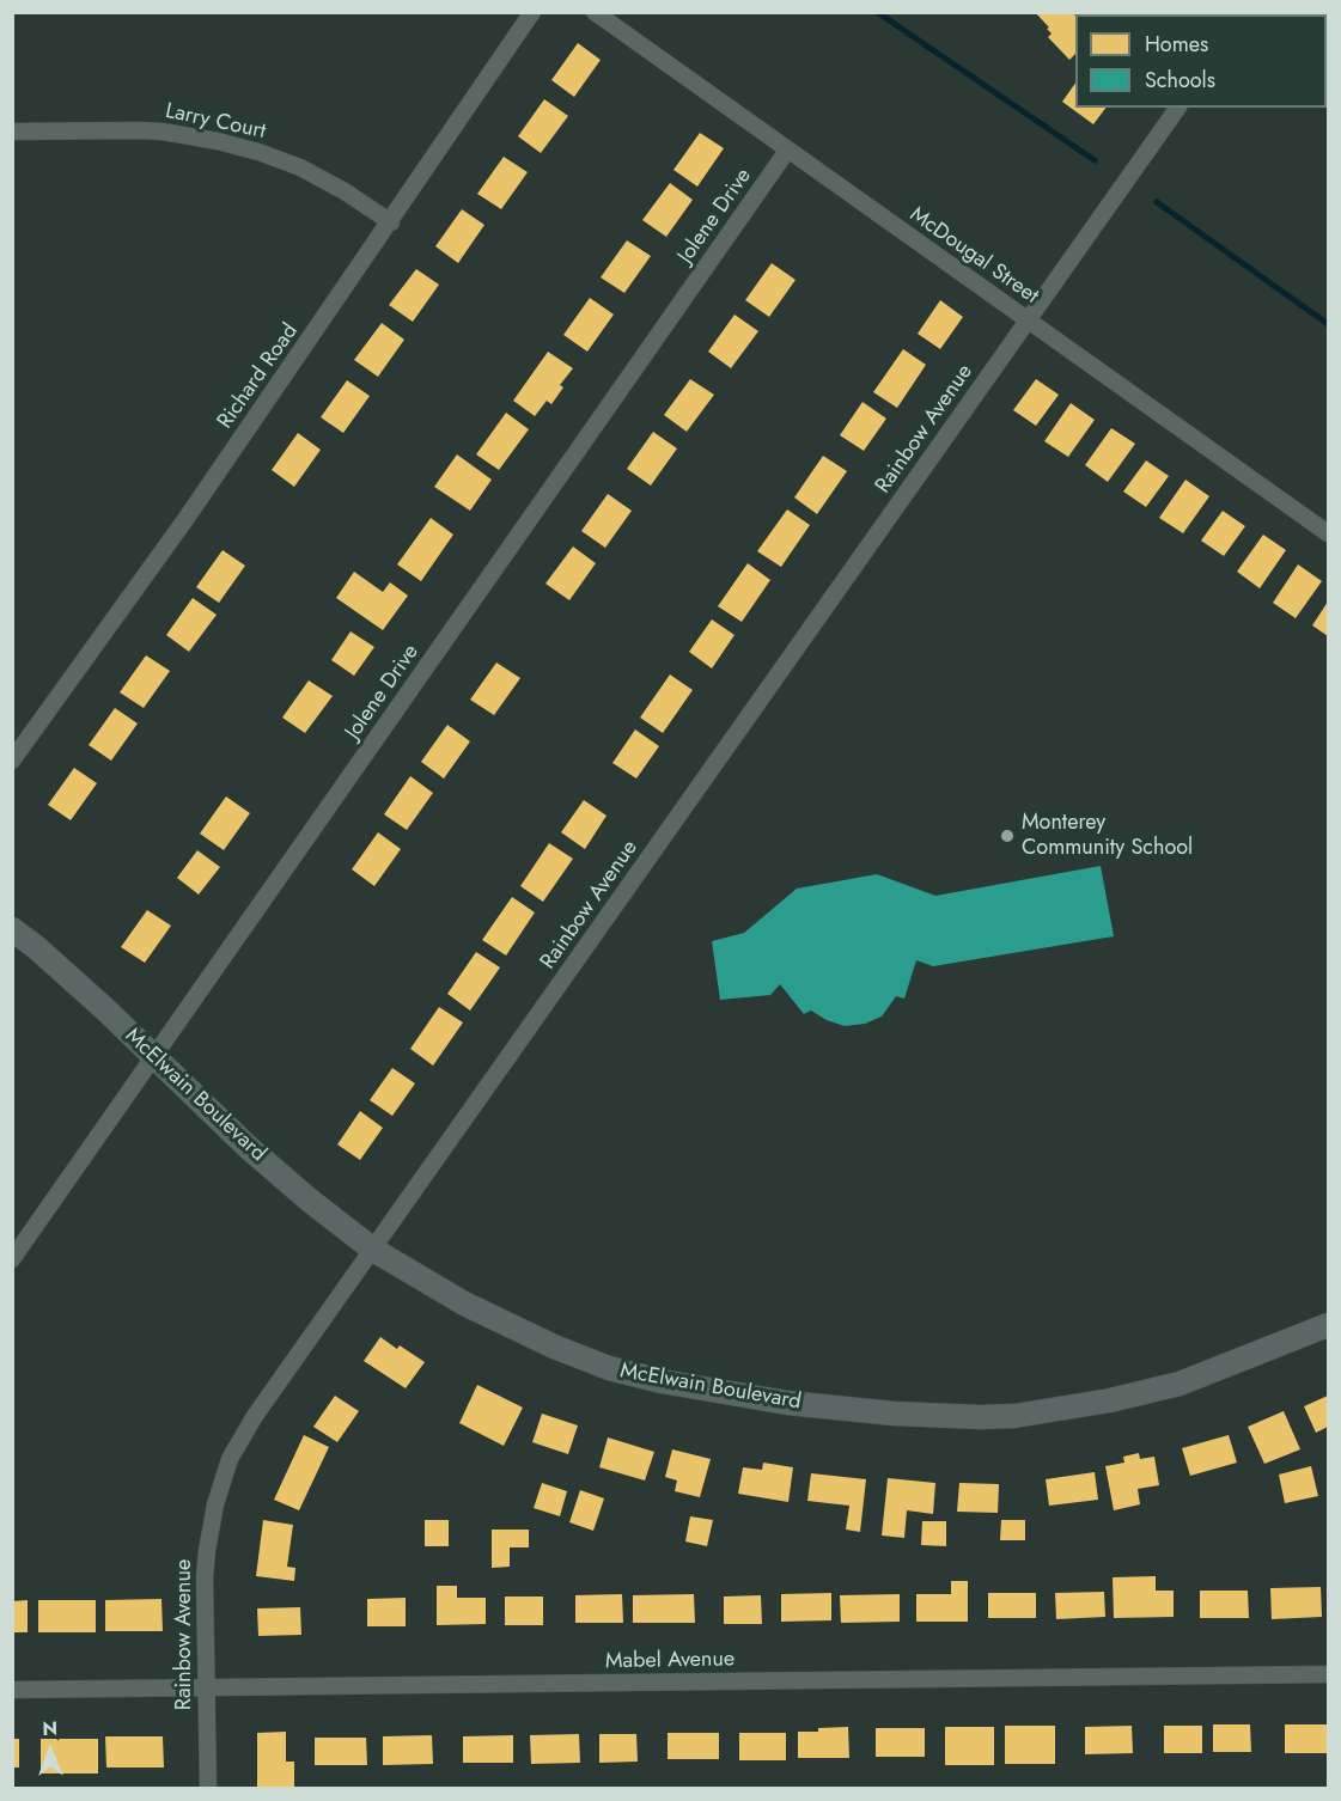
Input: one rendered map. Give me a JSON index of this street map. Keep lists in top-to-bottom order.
{
  "streets": {
    "street": [
      "Larry Court",
      "Jolene Drive",
      "McDougal Street",
      "Richard Road",
      "Rainbow Avenue",
      "McElwain Boulevard",
      "Mabel Avenue"
    ]
  },
  "crossings": [
    ["Larry Court", "Richard Road"],
    ["Jolene Drive", "McDougal Street"],
    ["Jolene Drive", "McElwain Boulevard"],
    ["McDougal Street", "Rainbow Avenue"],
    ["Rainbow Avenue", "McElwain Boulevard"],
    ["Rainbow Avenue", "Mabel Avenue"]
  ],
  "places": ["Monterey Community School"],
  "legend": ["Homes", "Schools"],
  "north": "top"
}
